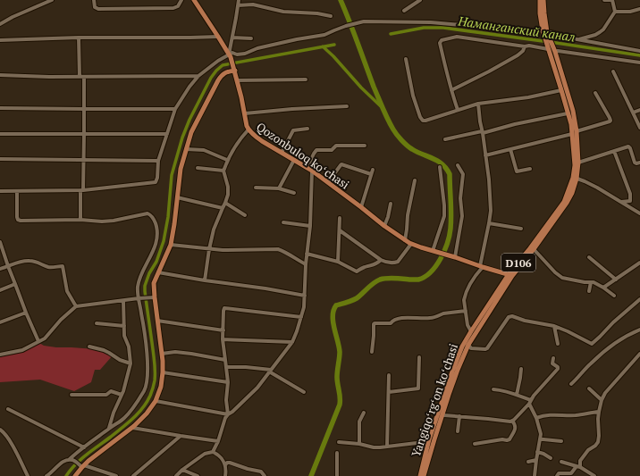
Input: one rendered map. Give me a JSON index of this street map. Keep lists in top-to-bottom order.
{
  "streets": {
    "main road": ["Qozonbuloq koʻchasi", "D106", "Yangiqoʻrgʻon koʻchasi"]
  },
  "crossings": [
    ["Qozonbuloq koʻchasi", "Yangiqoʻrgʻon koʻchasi"],
    ["D106", "Yangiqoʻrgʻon koʻchasi"]
  ],
  "water": ["Наманганский канал"]
}
